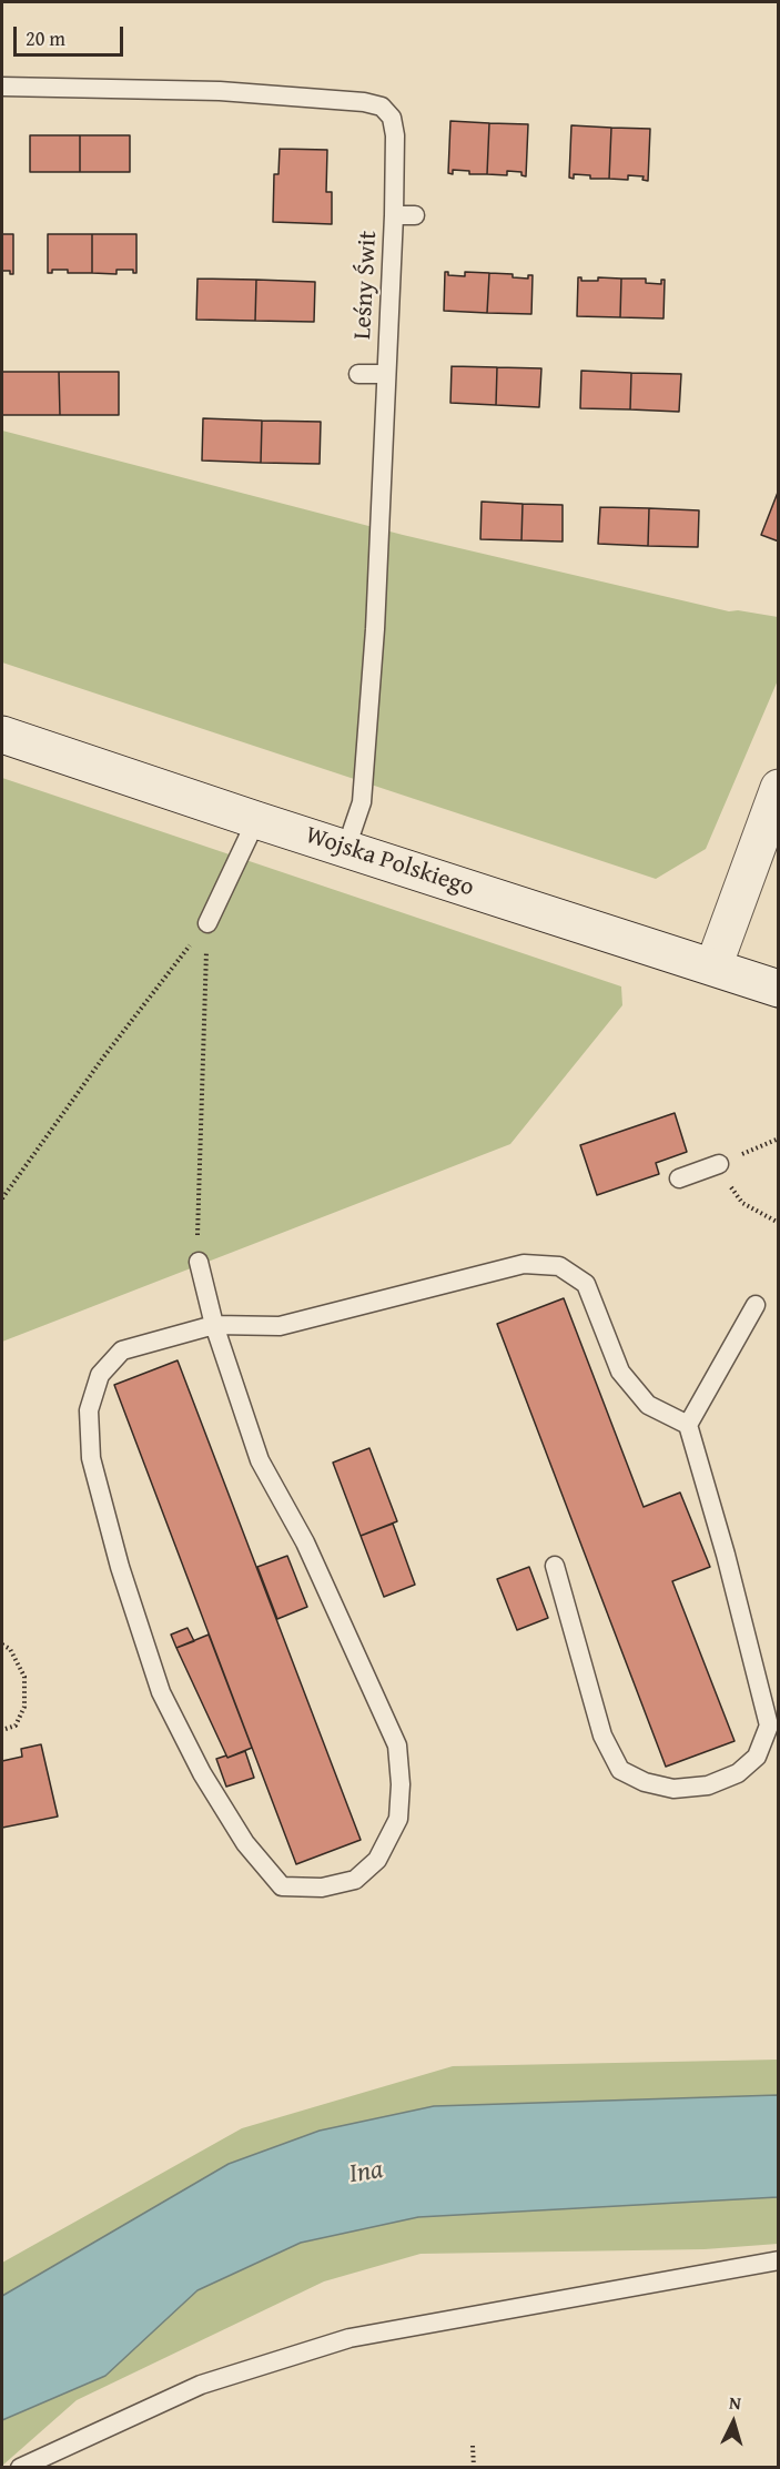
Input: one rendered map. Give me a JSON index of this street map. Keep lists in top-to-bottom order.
{
  "streets": {
    "street": ["Wojska Polskiego"],
    "lane": ["Leśny Świt"]
  },
  "crossings": [
    ["Leśny Świt", "Wojska Polskiego"]
  ],
  "water": ["Ina"],
  "scale_bar": "20 m",
  "north": "top"
}
